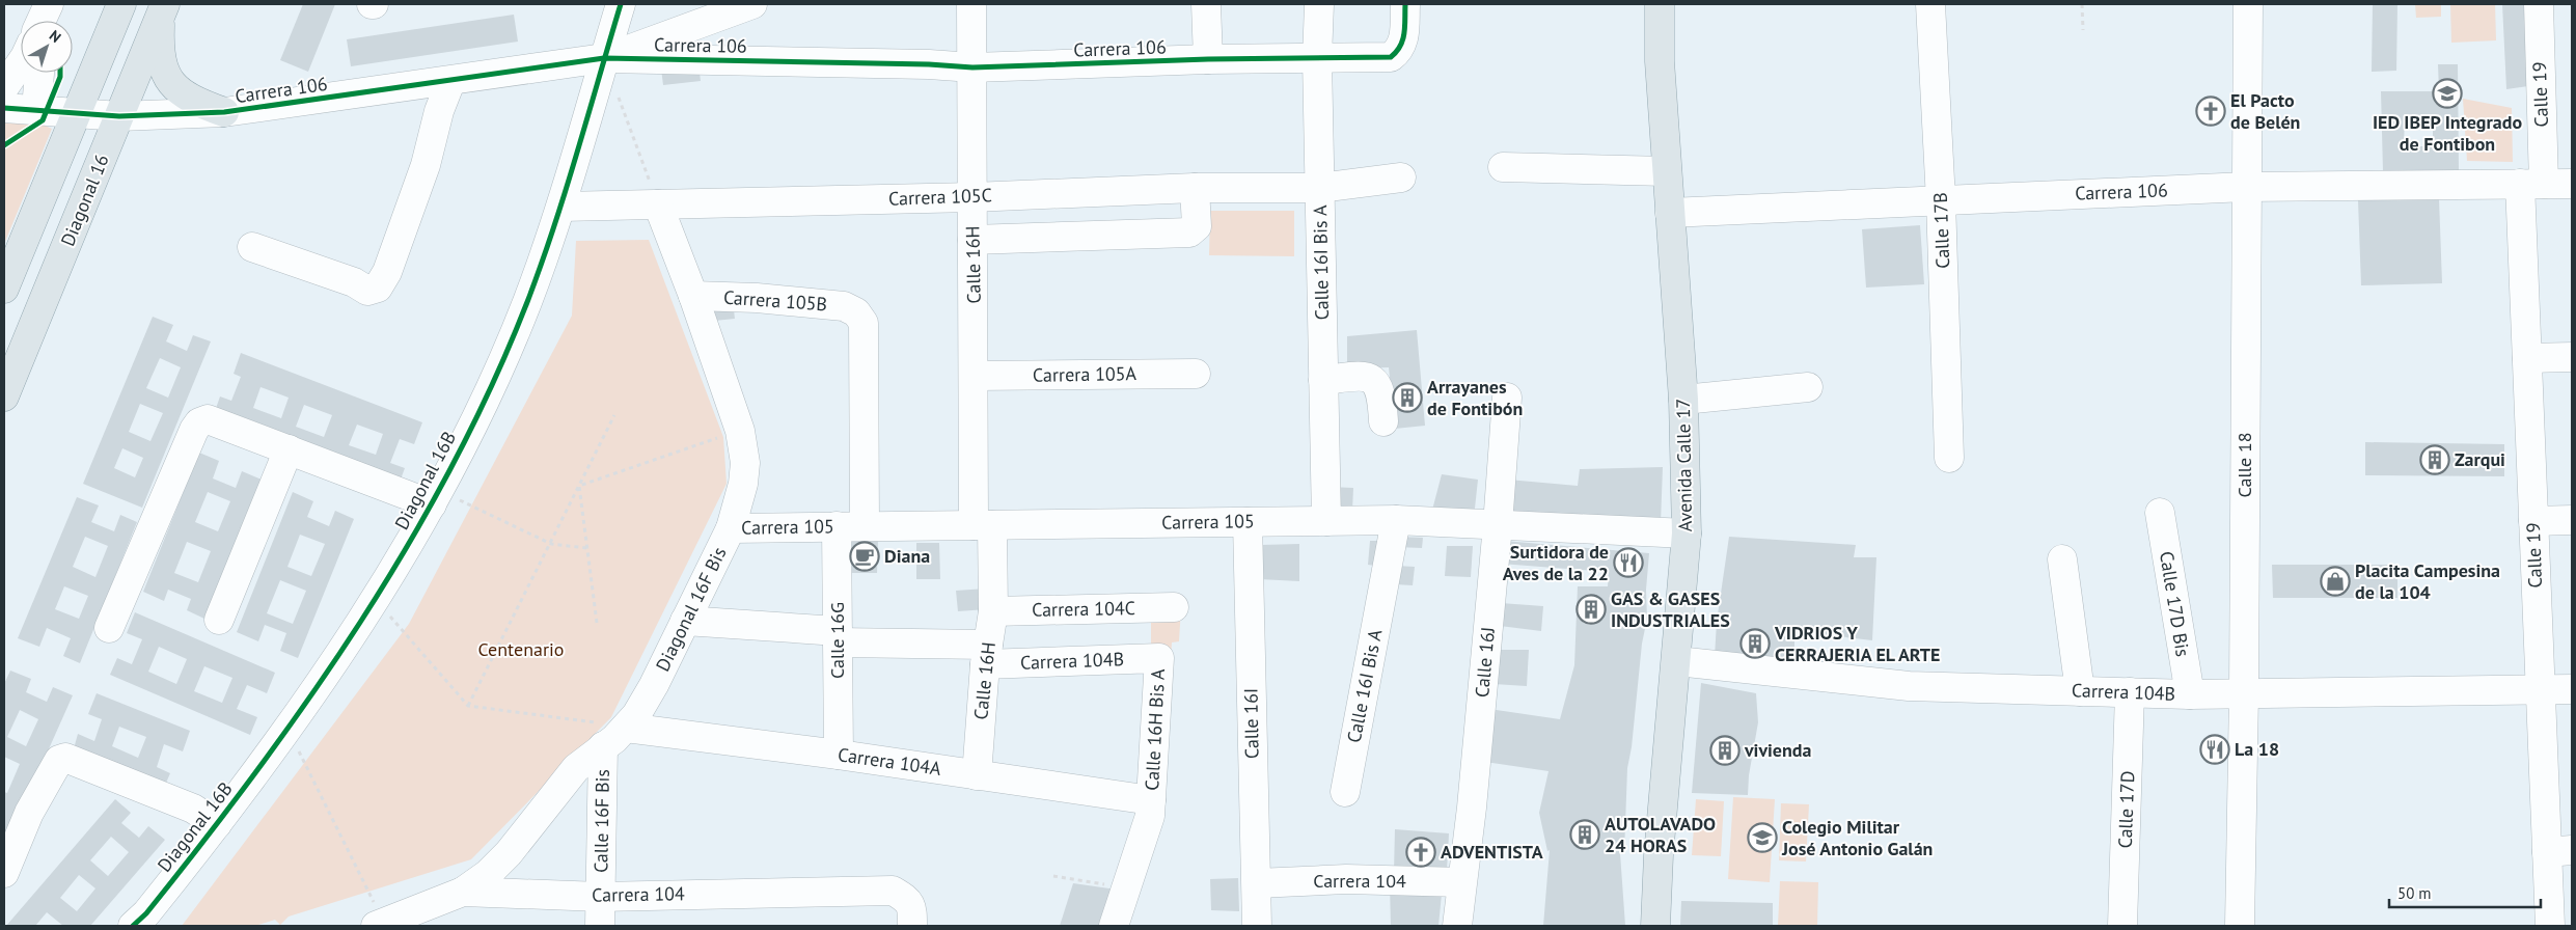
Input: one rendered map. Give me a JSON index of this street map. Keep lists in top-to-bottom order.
{
  "streets": {
    "main road": ["Diagonal 16", "Avenida Calle 17"],
    "street": [
      "Carrera 106",
      "Calle 19",
      "Carrera 105C",
      "Calle 17B",
      "Calle 16I Bis A",
      "Calle 16H",
      "Carrera 105B",
      "Carrera 105A",
      "Calle 18",
      "Diagonal 16B",
      "Carrera 105",
      "Calle 17D Bis",
      "Diagonal 16F Bis",
      "Carrera 104C",
      "Calle 16G",
      "Carrera 104B",
      "Calle 16J",
      "Calle 16I",
      "Calle 16H Bis A",
      "Carrera 104A",
      "Calle 17D",
      "Calle 16F Bis",
      "Carrera 104"
    ]
  },
  "crossings": [
    ["Carrera 106", "Calle 19"],
    ["Carrera 106", "Diagonal 16"],
    ["Carrera 106", "Calle 17B"],
    ["Carrera 106", "Calle 16I Bis A"],
    ["Carrera 106", "Calle 16H"],
    ["Carrera 106", "Avenida Calle 17"],
    ["Carrera 106", "Calle 18"],
    ["Carrera 106", "Diagonal 16B"],
    ["Calle 19", "Carrera 104B"],
    ["Carrera 105C", "Calle 16I Bis A"],
    ["Carrera 105C", "Calle 16H"],
    ["Carrera 105C", "Diagonal 16B"],
    ["Carrera 105C", "Diagonal 16F Bis"],
    ["Calle 16I Bis A", "Carrera 105"],
    ["Calle 16H", "Carrera 105A"],
    ["Calle 16H", "Carrera 105"],
    ["Calle 16H", "Carrera 104C"],
    ["Calle 16H", "Carrera 104B"],
    ["Calle 16H", "Carrera 104A"],
    ["Carrera 105B", "Diagonal 16F Bis"],
    ["Carrera 105B", "Calle 16G"],
    ["Avenida Calle 17", "Carrera 105"],
    ["Avenida Calle 17", "Carrera 104B"],
    ["Calle 18", "Carrera 104B"],
    ["Carrera 105", "Diagonal 16F Bis"],
    ["Carrera 105", "Calle 16G"],
    ["Carrera 105", "Calle 16J"],
    ["Carrera 105", "Calle 16I"],
    ["Calle 17D Bis", "Carrera 104B"],
    ["Diagonal 16F Bis", "Carrera 104B"],
    ["Diagonal 16F Bis", "Carrera 104A"],
    ["Diagonal 16F Bis", "Calle 16F Bis"],
    ["Diagonal 16F Bis", "Carrera 104"],
    ["Calle 16G", "Carrera 104B"],
    ["Calle 16G", "Carrera 104A"],
    ["Carrera 104B", "Calle 16H Bis A"],
    ["Carrera 104B", "Calle 17D"],
    ["Calle 16J", "Carrera 104"],
    ["Calle 16I", "Carrera 104"],
    ["Calle 16H Bis A", "Carrera 104A"],
    ["Calle 16F Bis", "Carrera 104"]
  ],
  "parks": ["Centenario"],
  "places": {
    "school or university": ["IED IBEP Integrado de Fontibon", "Colegio Militar José Antonio Galán"],
    "church": ["El Pacto de Belén", "ADVENTISTA"],
    "building": [
      "Arrayanes de Fontibón",
      "Zarqui",
      "GAS & GASES INDUSTRIALES",
      "VIDRIOS Y CERRAJERIA EL ARTE",
      "vivienda",
      "AUTOLAVADO 24 HORAS"
    ],
    "cafe": ["Diana"],
    "restaurant": ["Surtidora de Aves de la 22", "La 18"],
    "shop": ["Placita Campesina de la 104"]
  },
  "scale_bar": "50 m",
  "north": "top right"
}
